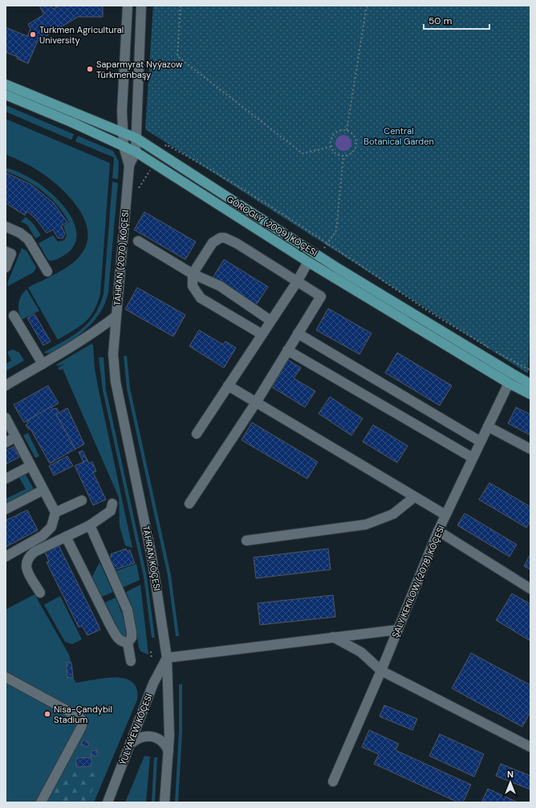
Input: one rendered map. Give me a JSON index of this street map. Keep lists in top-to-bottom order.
{
  "streets": {
    "main road": ["GÖROGLY (2009) KÖÇESI"],
    "street": [
      "TÄHRAN (2070) KÖÇESI",
      "TÄHRAN KÖÇESI",
      "ŞALY KEKILOW (2078) KÖÇESI",
      "ÝULÝAÝEW KÖÇESI"
    ]
  },
  "crossings": [
    ["GÖROGLY (2009) KÖÇESI", "TÄHRAN (2070) KÖÇESI"],
    ["GÖROGLY (2009) KÖÇESI", "ŞALY KEKILOW (2078) KÖÇESI"],
    ["TÄHRAN (2070) KÖÇESI", "TÄHRAN KÖÇESI"],
    ["TÄHRAN KÖÇESI", "ÝULÝAÝEW KÖÇESI"]
  ],
  "parks": ["Central Botanical Garden"],
  "places": ["Turkmen Agricultural University", "Saparmyrat Nyýazow Türkmenbaşy", "Nisa-Çandybil Stadium"],
  "scale_bar": "50 m",
  "north": "top"
}
